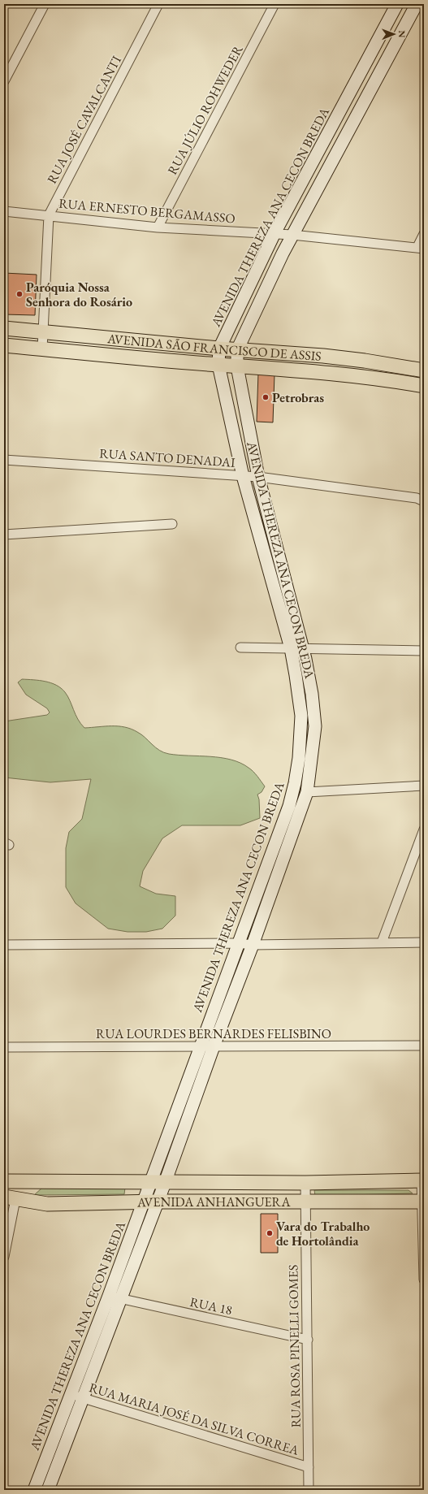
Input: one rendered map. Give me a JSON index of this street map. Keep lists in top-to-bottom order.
{
  "streets": {
    "main road": ["AVENIDA THEREZA ANA CECON BREDA", "AVENIDA SÃO FRANCISCO DE ASSIS", "AVENIDA ANHANGUERA"],
    "street": [
      "RUA JÚLIO ROHWEDER",
      "RUA JOSÉ CAVALCANTI",
      "RUA ERNESTO BERGAMASSO",
      "RUA SANTO DENADAI",
      "RUA LOURDES BERNARDES FELISBINO",
      "RUA 18",
      "RUA ROSA PINELLI GOMES",
      "RUA MARIA JOSÉ DA SILVA CORREA"
    ]
  },
  "crossings": [
    ["RUA JÚLIO ROHWEDER", "RUA ERNESTO BERGAMASSO"],
    ["RUA JOSÉ CAVALCANTI", "RUA ERNESTO BERGAMASSO"],
    ["RUA JOSÉ CAVALCANTI", "AVENIDA SÃO FRANCISCO DE ASSIS"],
    ["RUA ERNESTO BERGAMASSO", "AVENIDA THEREZA ANA CECON BREDA"],
    ["AVENIDA THEREZA ANA CECON BREDA", "AVENIDA SÃO FRANCISCO DE ASSIS"],
    ["AVENIDA THEREZA ANA CECON BREDA", "RUA SANTO DENADAI"],
    ["AVENIDA THEREZA ANA CECON BREDA", "RUA LOURDES BERNARDES FELISBINO"],
    ["AVENIDA THEREZA ANA CECON BREDA", "AVENIDA ANHANGUERA"],
    ["AVENIDA THEREZA ANA CECON BREDA", "RUA 18"],
    ["AVENIDA THEREZA ANA CECON BREDA", "RUA MARIA JOSÉ DA SILVA CORREA"],
    ["AVENIDA ANHANGUERA", "RUA ROSA PINELLI GOMES"],
    ["RUA 18", "RUA ROSA PINELLI GOMES"],
    ["RUA ROSA PINELLI GOMES", "RUA MARIA JOSÉ DA SILVA CORREA"]
  ],
  "places": ["Paróquia Nossa Senhora do Rosário", "Petrobras", "Vara do Trabalho de Hortolândia"],
  "north": "right"
}
